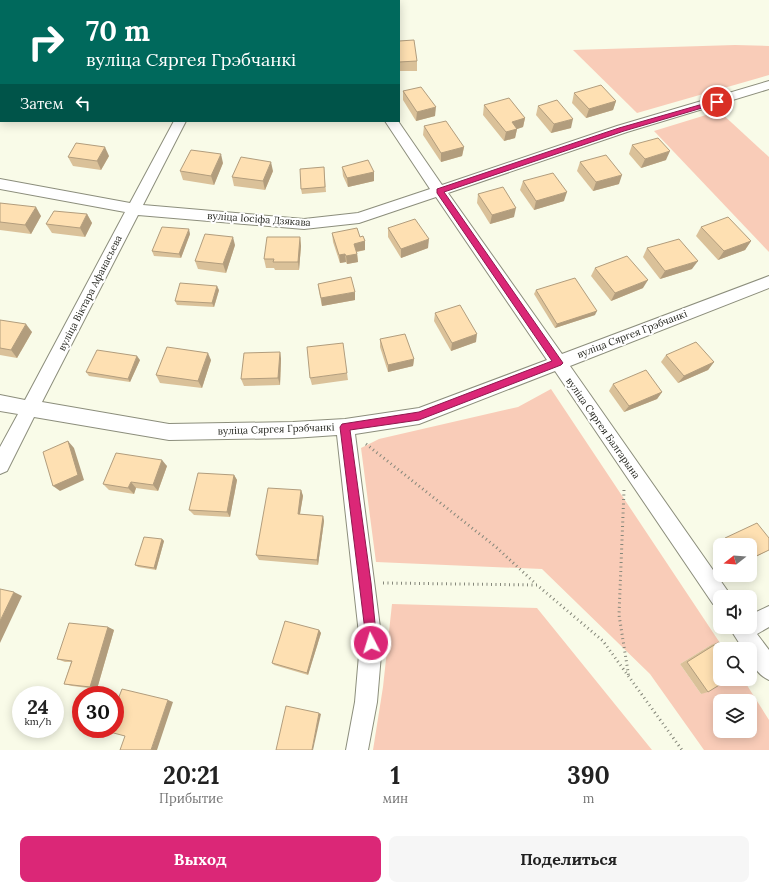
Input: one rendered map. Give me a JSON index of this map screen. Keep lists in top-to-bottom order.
{
  "streets": {
    "street": [
      "вуліца Іосіфа Дзякава",
      "вуліца Віктара Афанасьева",
      "вуліца Сяргея Грэбчанкі",
      "вуліца Сяргея Балгарына"
    ]
  },
  "crossings": [
    ["вуліца Іосіфа Дзякава", "вуліца Віктара Афанасьева"],
    ["вуліца Іосіфа Дзякава", "вуліца Сяргея Балгарына"],
    ["вуліца Віктара Афанасьева", "вуліца Сяргея Грэбчанкі"],
    ["вуліца Сяргея Грэбчанкі", "вуліца Сяргея Балгарына"]
  ],
  "north": "left",
  "page": {
    "turn": ["70 m", "вуліца Сяргея Грэбчанкі"],
    "then": "Затем",
    "speed": "24 km/h",
    "limit": "30",
    "eta": [
      "20:21",
      "Прибытие",
      "1",
      "мин",
      "390",
      "m"
    ],
    "buttons": ["Выход", "Поделиться"]
  }
}
